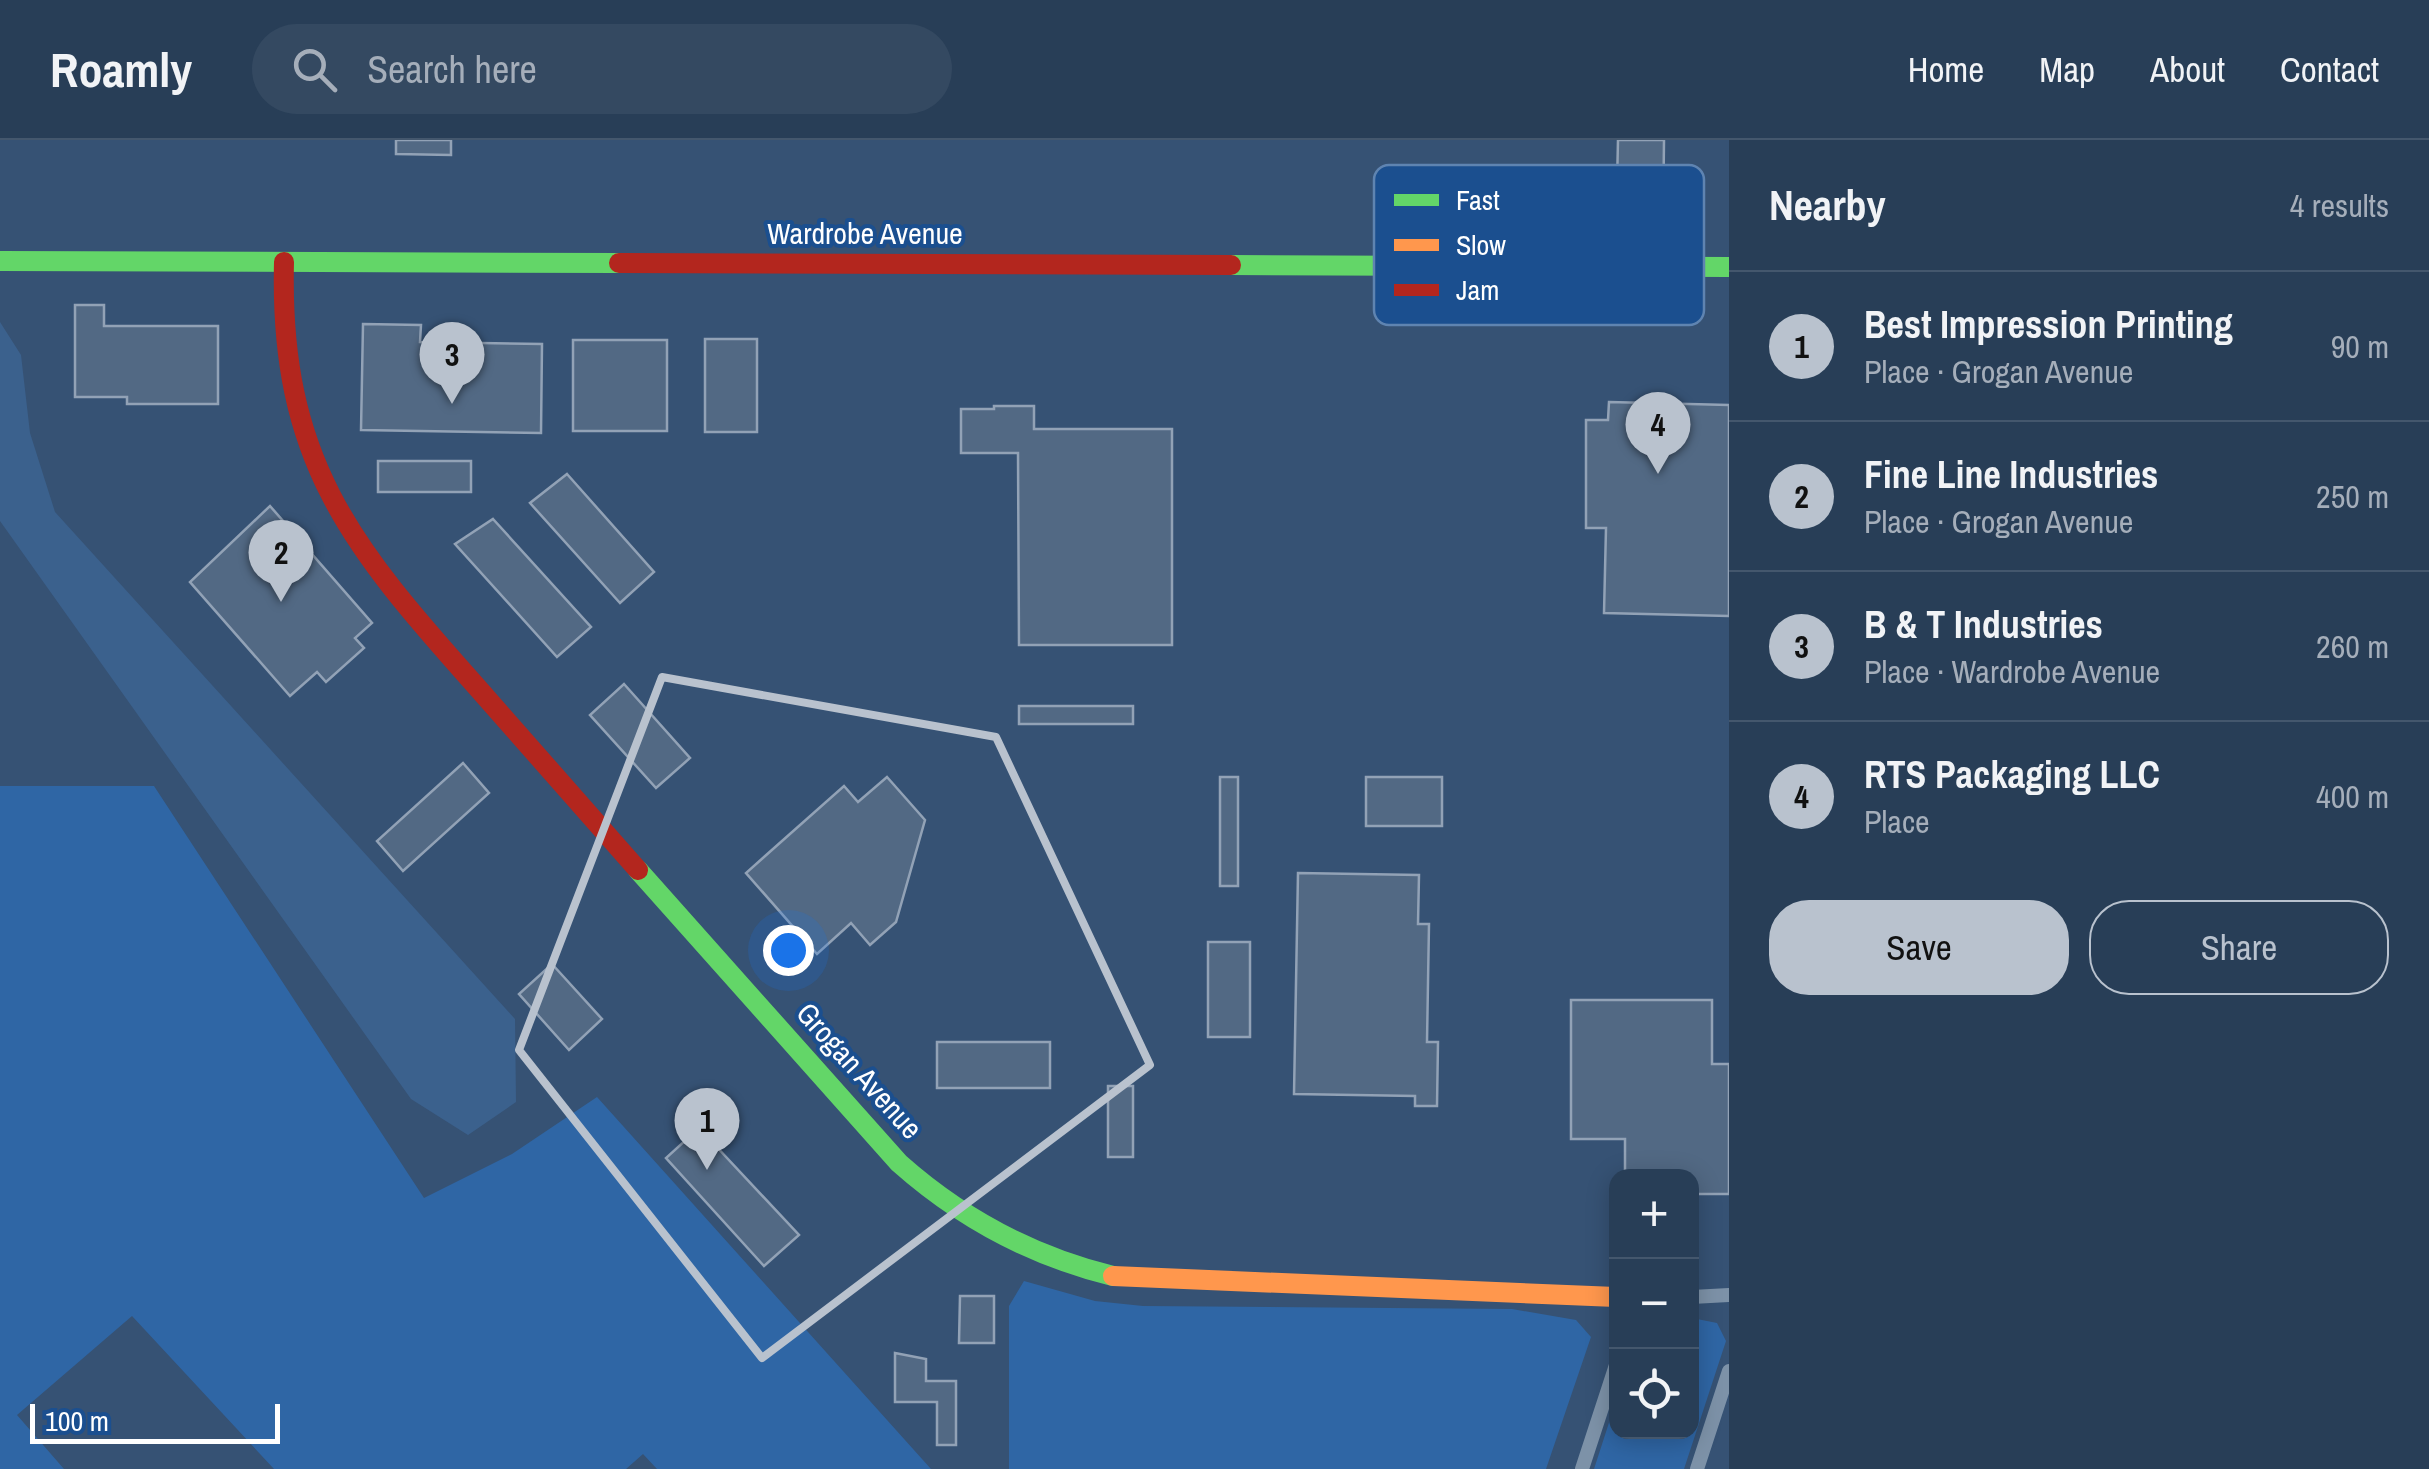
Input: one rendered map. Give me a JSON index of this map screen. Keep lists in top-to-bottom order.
{
  "streets": {
    "street": ["Wardrobe Avenue", "Grogan Avenue"]
  },
  "crossings": [
    ["Wardrobe Avenue", "Grogan Avenue"]
  ],
  "legend": ["Fast", "Slow", "Jam"],
  "scale_bar": "100 m",
  "page": {
    "header": "Roamly",
    "search": "Search here",
    "nav": [
      "Home",
      "Map",
      "About",
      "Contact"
    ],
    "heading": ["Nearby", "4 results"],
    "list": [
      {
        "mark": "1",
        "name": "Best Impression Printing",
        "note": "Place · Grogan Avenue",
        "value": "90 m"
      },
      {
        "mark": "2",
        "name": "Fine Line Industries",
        "note": "Place · Grogan Avenue",
        "value": "250 m"
      },
      {
        "mark": "3",
        "name": "B & T Industries",
        "note": "Place · Wardrobe Avenue",
        "value": "260 m"
      },
      {
        "mark": "4",
        "name": "RTS Packaging LLC",
        "note": "Place",
        "value": "400 m"
      }
    ],
    "pins": [
      "3",
      "4",
      "2",
      "1"
    ],
    "buttons": ["Save", "Share"],
    "map_buttons": ["+", "−"],
    "scale": "100 m"
  }
}
